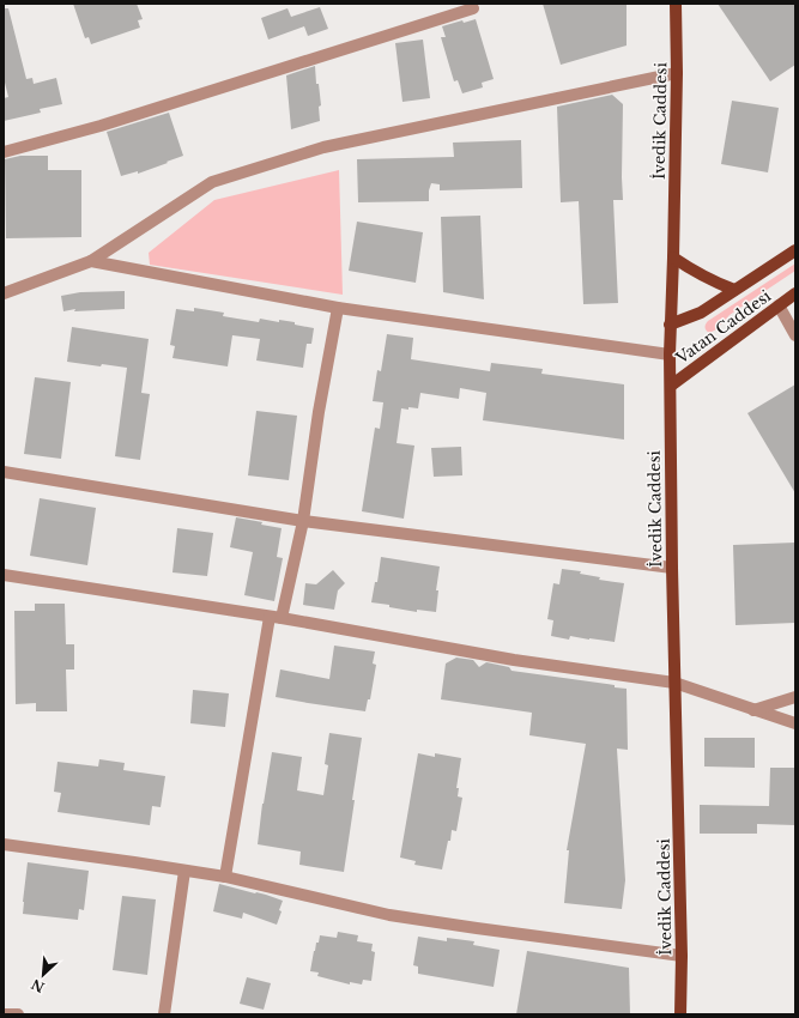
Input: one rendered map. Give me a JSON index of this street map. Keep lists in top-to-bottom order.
{
  "streets": {
    "main road": ["İvedik Caddesi", "Vatan Caddesi"]
  },
  "crossings": [
    ["İvedik Caddesi", "Vatan Caddesi"]
  ],
  "north": "bottom left"
}
